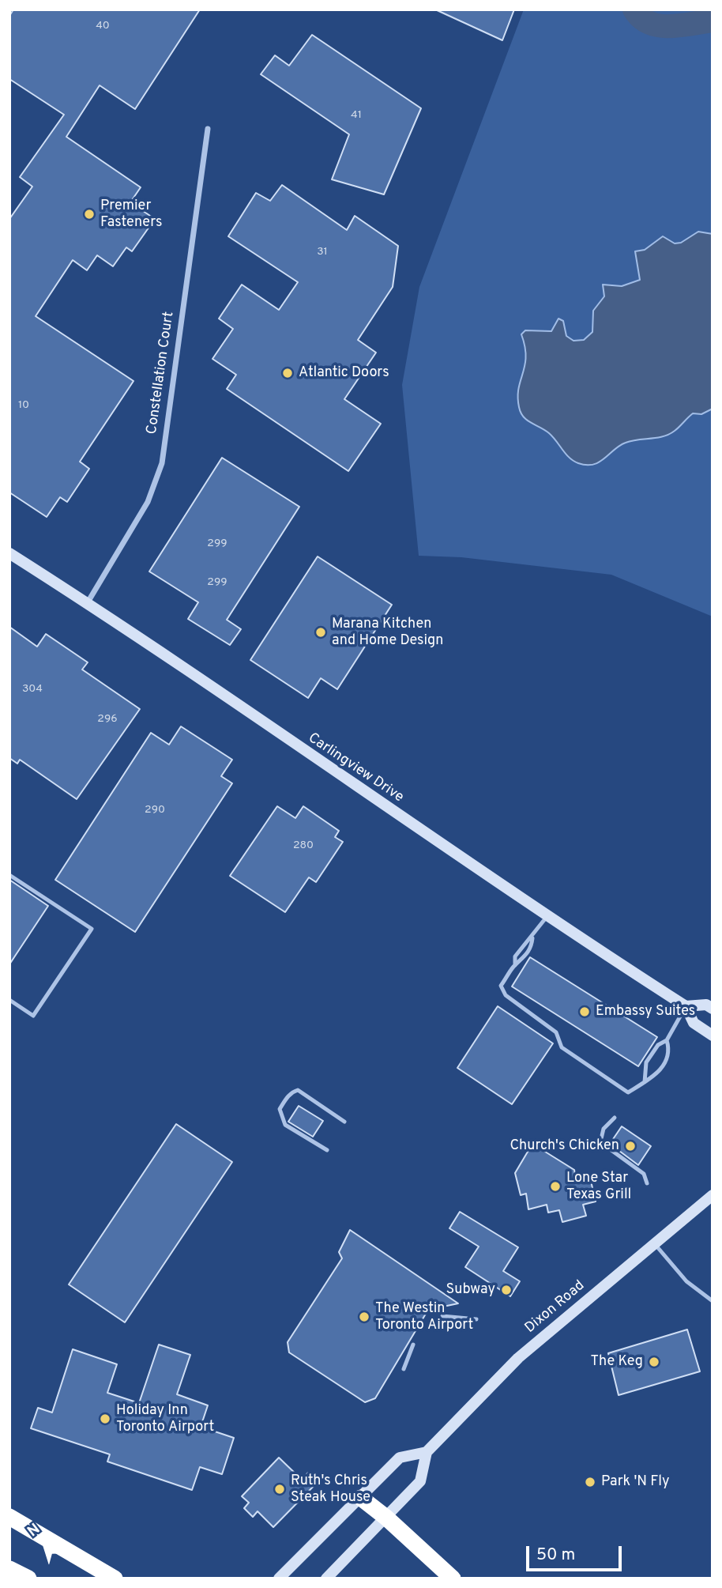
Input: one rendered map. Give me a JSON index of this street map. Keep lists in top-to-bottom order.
{
  "streets": {
    "main road": ["Carlingview Drive", "Dixon Road"],
    "street": ["Constellation Court"]
  },
  "crossings": [
    ["Constellation Court", "Carlingview Drive"]
  ],
  "places": [
    "Premier Fasteners",
    "Atlantic Doors",
    "Marana Kitchen and Home Design",
    "Embassy Suites",
    "Church's Chicken",
    "Lone Star Texas Grill",
    "Subway",
    "The Westin Toronto Airport",
    "The Keg",
    "Holiday Inn Toronto Airport",
    "Park 'N Fly",
    "Ruth's Chris Steak House"
  ],
  "house_numbers": [
    "40",
    "41",
    "31",
    "10",
    "299",
    "299",
    "304",
    "296",
    "290",
    "280"
  ],
  "scale_bar": "50 m",
  "north": "top left"
}
